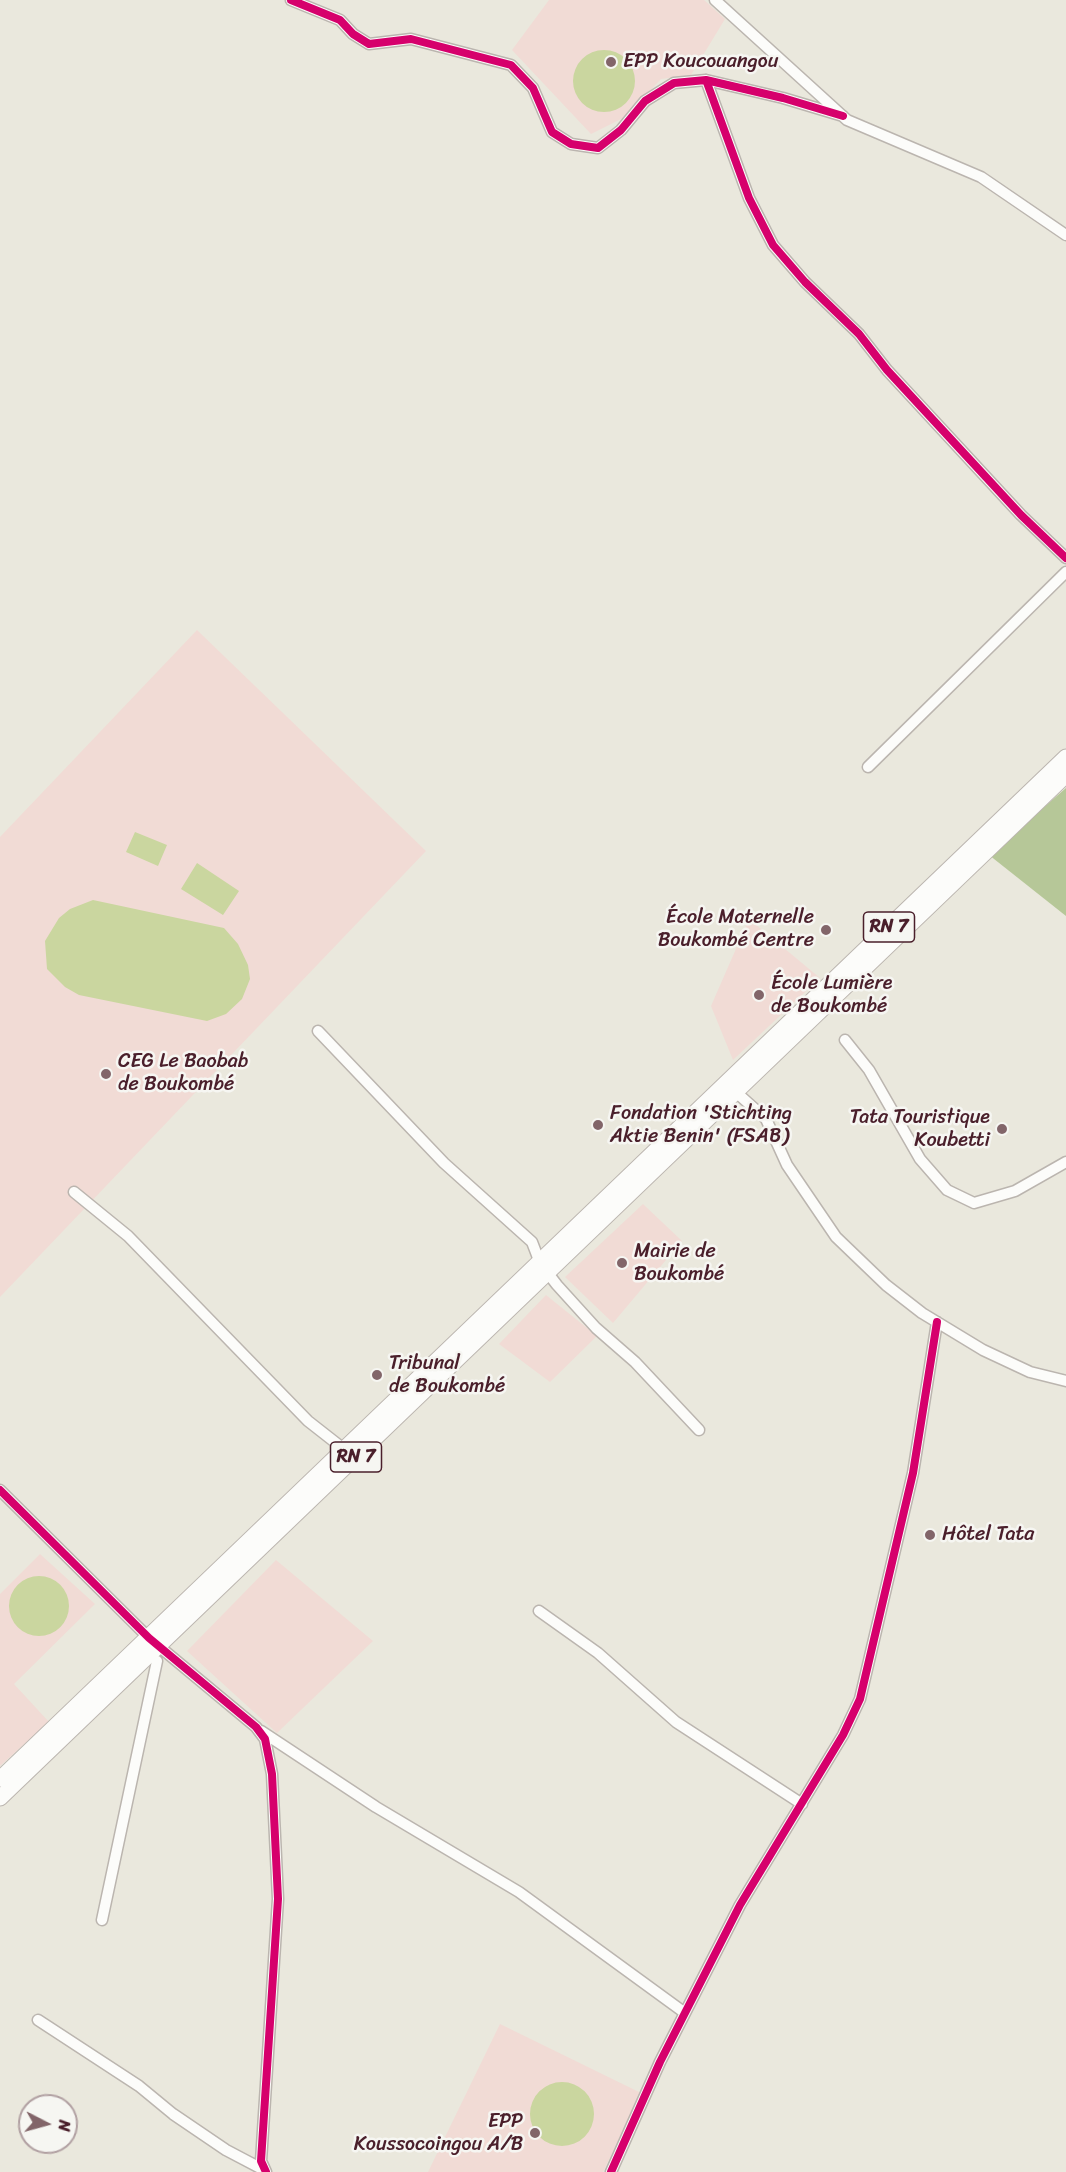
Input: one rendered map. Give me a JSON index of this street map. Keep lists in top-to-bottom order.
{
  "streets": {
    "main road": ["RN 7"]
  },
  "places": [
    "EPP Koucouangou",
    "École Maternelle Boukombé Centre",
    "École Lumière de Boukombé",
    "CEG Le Baobab de Boukombé",
    "Fondation 'Stichting Aktie Benin' (FSAB)",
    "Tata Touristique Koubetti",
    "Mairie de Boukombé",
    "Tribunal de Boukombé",
    "Hôtel Tata",
    "EPP Koussocoingou A/B"
  ],
  "north": "right"
}
